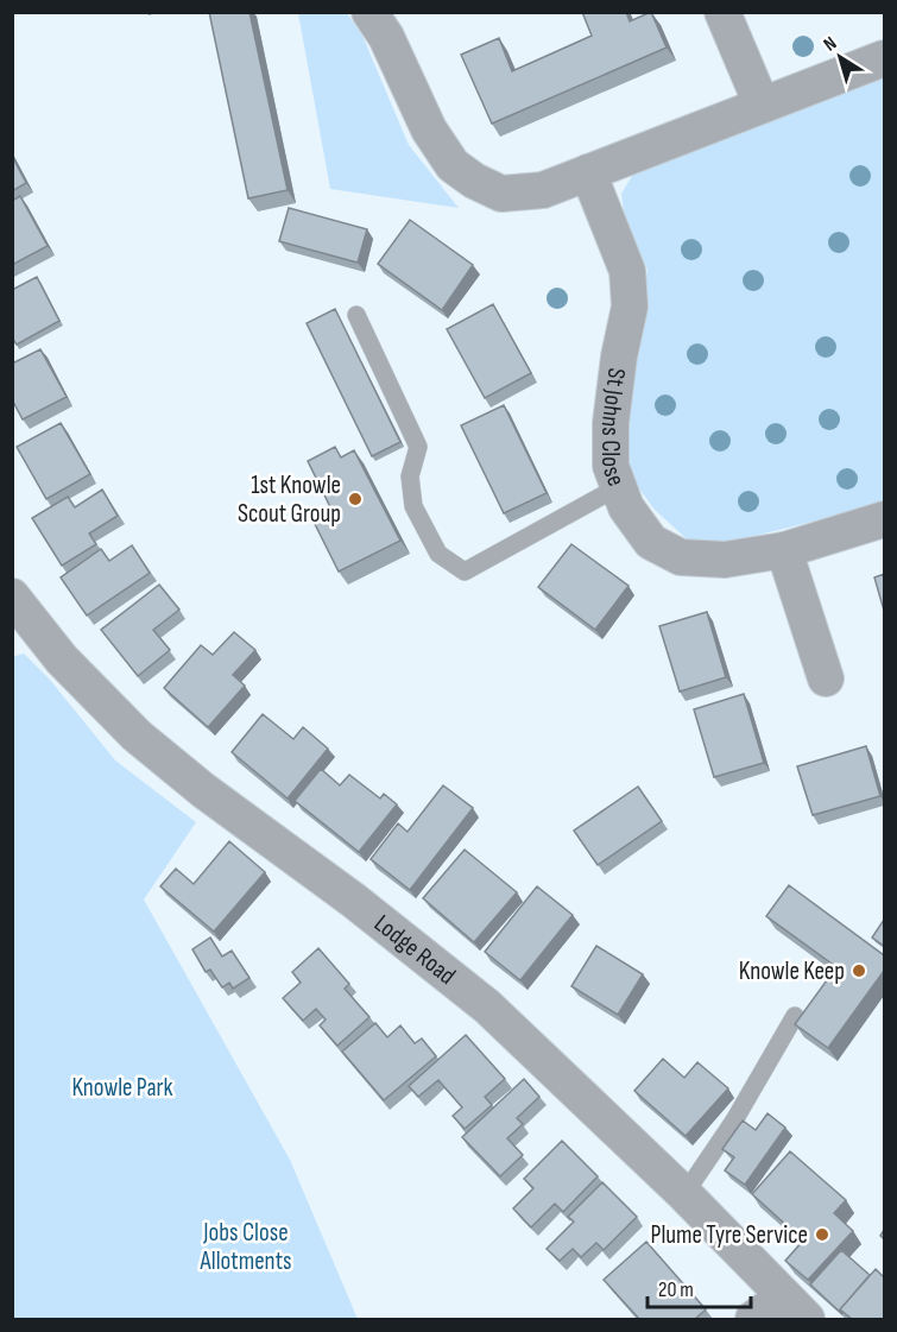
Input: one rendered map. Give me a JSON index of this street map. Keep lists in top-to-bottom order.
{
  "streets": {
    "street": ["St Johns Close", "Lodge Road"]
  },
  "parks": ["Knowle Park", "Jobs Close Allotments"],
  "places": ["1st Knowle Scout Group", "Knowle Keep", "Plume Tyre Service"],
  "scale_bar": "20 m",
  "north": "top left"
}
